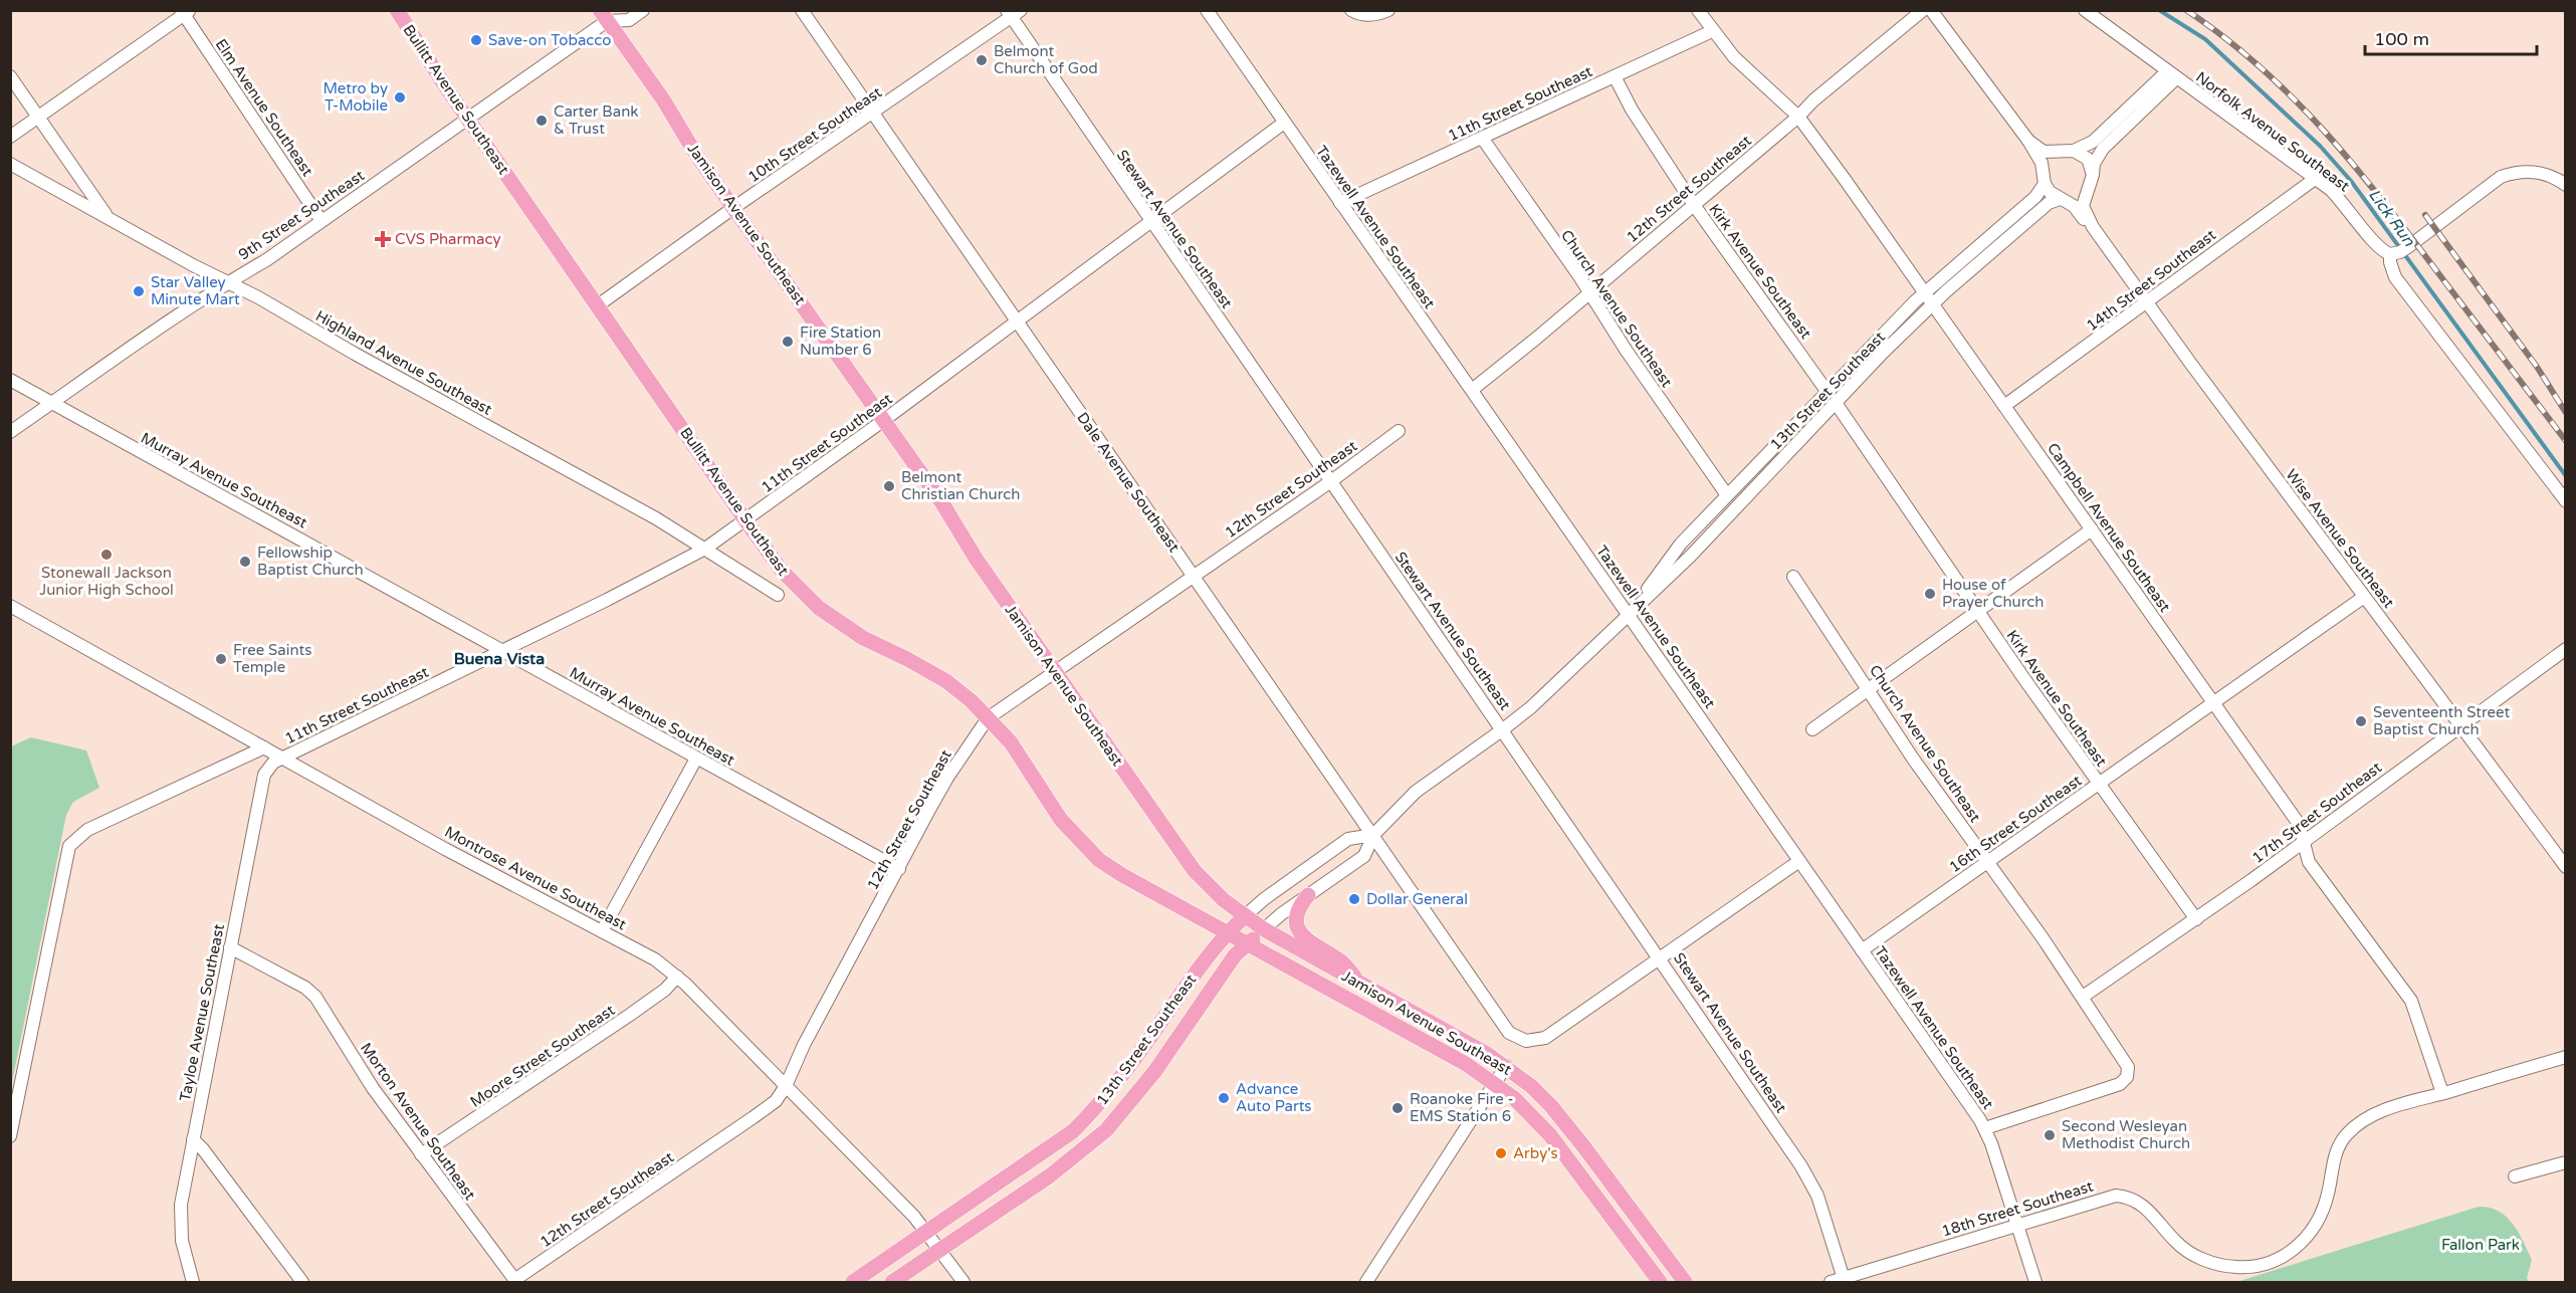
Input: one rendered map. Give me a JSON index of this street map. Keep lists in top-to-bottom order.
{
  "streets": {
    "main road": ["Bullitt Avenue Southeast", "Jamison Avenue Southeast", "13th Street Southeast"],
    "street": [
      "11th Street Southeast",
      "Elm Avenue Southeast",
      "Norfolk Avenue Southeast",
      "10th Street Southeast",
      "12th Street Southeast",
      "9th Street Southeast",
      "Tazewell Avenue Southeast",
      "Stewart Avenue Southeast",
      "Kirk Avenue Southeast",
      "14th Street Southeast",
      "Church Avenue Southeast",
      "Highland Avenue Southeast",
      "Murray Avenue Southeast",
      "Dale Avenue Southeast",
      "Campbell Avenue Southeast",
      "Wise Avenue Southeast",
      "17th Street Southeast",
      "16th Street Southeast",
      "Montrose Avenue Southeast",
      "Tayloe Avenue Southeast",
      "Moore Street Southeast",
      "Morton Avenue Southeast",
      "18th Street Southeast"
    ]
  },
  "crossings": [
    ["Bullitt Avenue Southeast", "11th Street Southeast"],
    ["Bullitt Avenue Southeast", "10th Street Southeast"],
    ["Bullitt Avenue Southeast", "12th Street Southeast"],
    ["Bullitt Avenue Southeast", "9th Street Southeast"],
    ["Bullitt Avenue Southeast", "Jamison Avenue Southeast"],
    ["Bullitt Avenue Southeast", "13th Street Southeast"],
    ["11th Street Southeast", "Jamison Avenue Southeast"],
    ["11th Street Southeast", "Tazewell Avenue Southeast"],
    ["11th Street Southeast", "Stewart Avenue Southeast"],
    ["11th Street Southeast", "Kirk Avenue Southeast"],
    ["11th Street Southeast", "Church Avenue Southeast"],
    ["11th Street Southeast", "Highland Avenue Southeast"],
    ["11th Street Southeast", "Murray Avenue Southeast"],
    ["11th Street Southeast", "Dale Avenue Southeast"],
    ["11th Street Southeast", "Campbell Avenue Southeast"],
    ["11th Street Southeast", "Montrose Avenue Southeast"],
    ["11th Street Southeast", "Tayloe Avenue Southeast"],
    ["Elm Avenue Southeast", "9th Street Southeast"],
    ["Norfolk Avenue Southeast", "14th Street Southeast"],
    ["10th Street Southeast", "Jamison Avenue Southeast"],
    ["10th Street Southeast", "Stewart Avenue Southeast"],
    ["10th Street Southeast", "Dale Avenue Southeast"],
    ["12th Street Southeast", "Jamison Avenue Southeast"],
    ["12th Street Southeast", "Tazewell Avenue Southeast"],
    ["12th Street Southeast", "Stewart Avenue Southeast"],
    ["12th Street Southeast", "Kirk Avenue Southeast"],
    ["12th Street Southeast", "Church Avenue Southeast"],
    ["12th Street Southeast", "Murray Avenue Southeast"],
    ["12th Street Southeast", "Dale Avenue Southeast"],
    ["12th Street Southeast", "Campbell Avenue Southeast"],
    ["12th Street Southeast", "Montrose Avenue Southeast"],
    ["12th Street Southeast", "Morton Avenue Southeast"],
    ["9th Street Southeast", "Jamison Avenue Southeast"],
    ["9th Street Southeast", "Highland Avenue Southeast"],
    ["9th Street Southeast", "Murray Avenue Southeast"],
    ["Jamison Avenue Southeast", "13th Street Southeast"],
    ["Tazewell Avenue Southeast", "Church Avenue Southeast"],
    ["Tazewell Avenue Southeast", "13th Street Southeast"],
    ["Tazewell Avenue Southeast", "16th Street Southeast"],
    ["Tazewell Avenue Southeast", "18th Street Southeast"],
    ["Stewart Avenue Southeast", "13th Street Southeast"],
    ["Stewart Avenue Southeast", "Dale Avenue Southeast"],
    ["Stewart Avenue Southeast", "18th Street Southeast"],
    ["Kirk Avenue Southeast", "13th Street Southeast"],
    ["Kirk Avenue Southeast", "17th Street Southeast"],
    ["Kirk Avenue Southeast", "16th Street Southeast"],
    ["14th Street Southeast", "Campbell Avenue Southeast"],
    ["14th Street Southeast", "Wise Avenue Southeast"],
    ["Church Avenue Southeast", "13th Street Southeast"],
    ["Church Avenue Southeast", "17th Street Southeast"],
    ["Church Avenue Southeast", "16th Street Southeast"],
    ["13th Street Southeast", "Dale Avenue Southeast"],
    ["13th Street Southeast", "Campbell Avenue Southeast"],
    ["13th Street Southeast", "Wise Avenue Southeast"],
    ["13th Street Southeast", "Montrose Avenue Southeast"],
    ["Campbell Avenue Southeast", "17th Street Southeast"],
    ["Campbell Avenue Southeast", "16th Street Southeast"],
    ["Campbell Avenue Southeast", "18th Street Southeast"],
    ["Wise Avenue Southeast", "17th Street Southeast"],
    ["Wise Avenue Southeast", "16th Street Southeast"],
    ["Montrose Avenue Southeast", "Tayloe Avenue Southeast"],
    ["Montrose Avenue Southeast", "Moore Street Southeast"],
    ["Tayloe Avenue Southeast", "Morton Avenue Southeast"],
    ["Moore Street Southeast", "Morton Avenue Southeast"]
  ],
  "districts": ["Buena Vista"],
  "water": ["Lick Run"],
  "parks": ["Fallon Park"],
  "places": {
    "other": [
      "Save-on Tobacco",
      "Belmont Church of God",
      "Metro by T-Mobile",
      "Carter Bank & Trust",
      "Star Valley Minute Mart",
      "Fire Station Number 6",
      "Belmont Christian Church",
      "Stonewall Jackson Junior High School",
      "Fellowship Baptist Church",
      "House of Prayer Church",
      "Free Saints Temple",
      "Seventeenth Street Baptist Church",
      "Dollar General",
      "Advance Auto Parts",
      "Roanoke Fire - EMS Station 6",
      "Second Wesleyan Methodist Church",
      "Arby's"
    ],
    "health": ["CVS Pharmacy"]
  },
  "scale_bar": "100 m"
}
